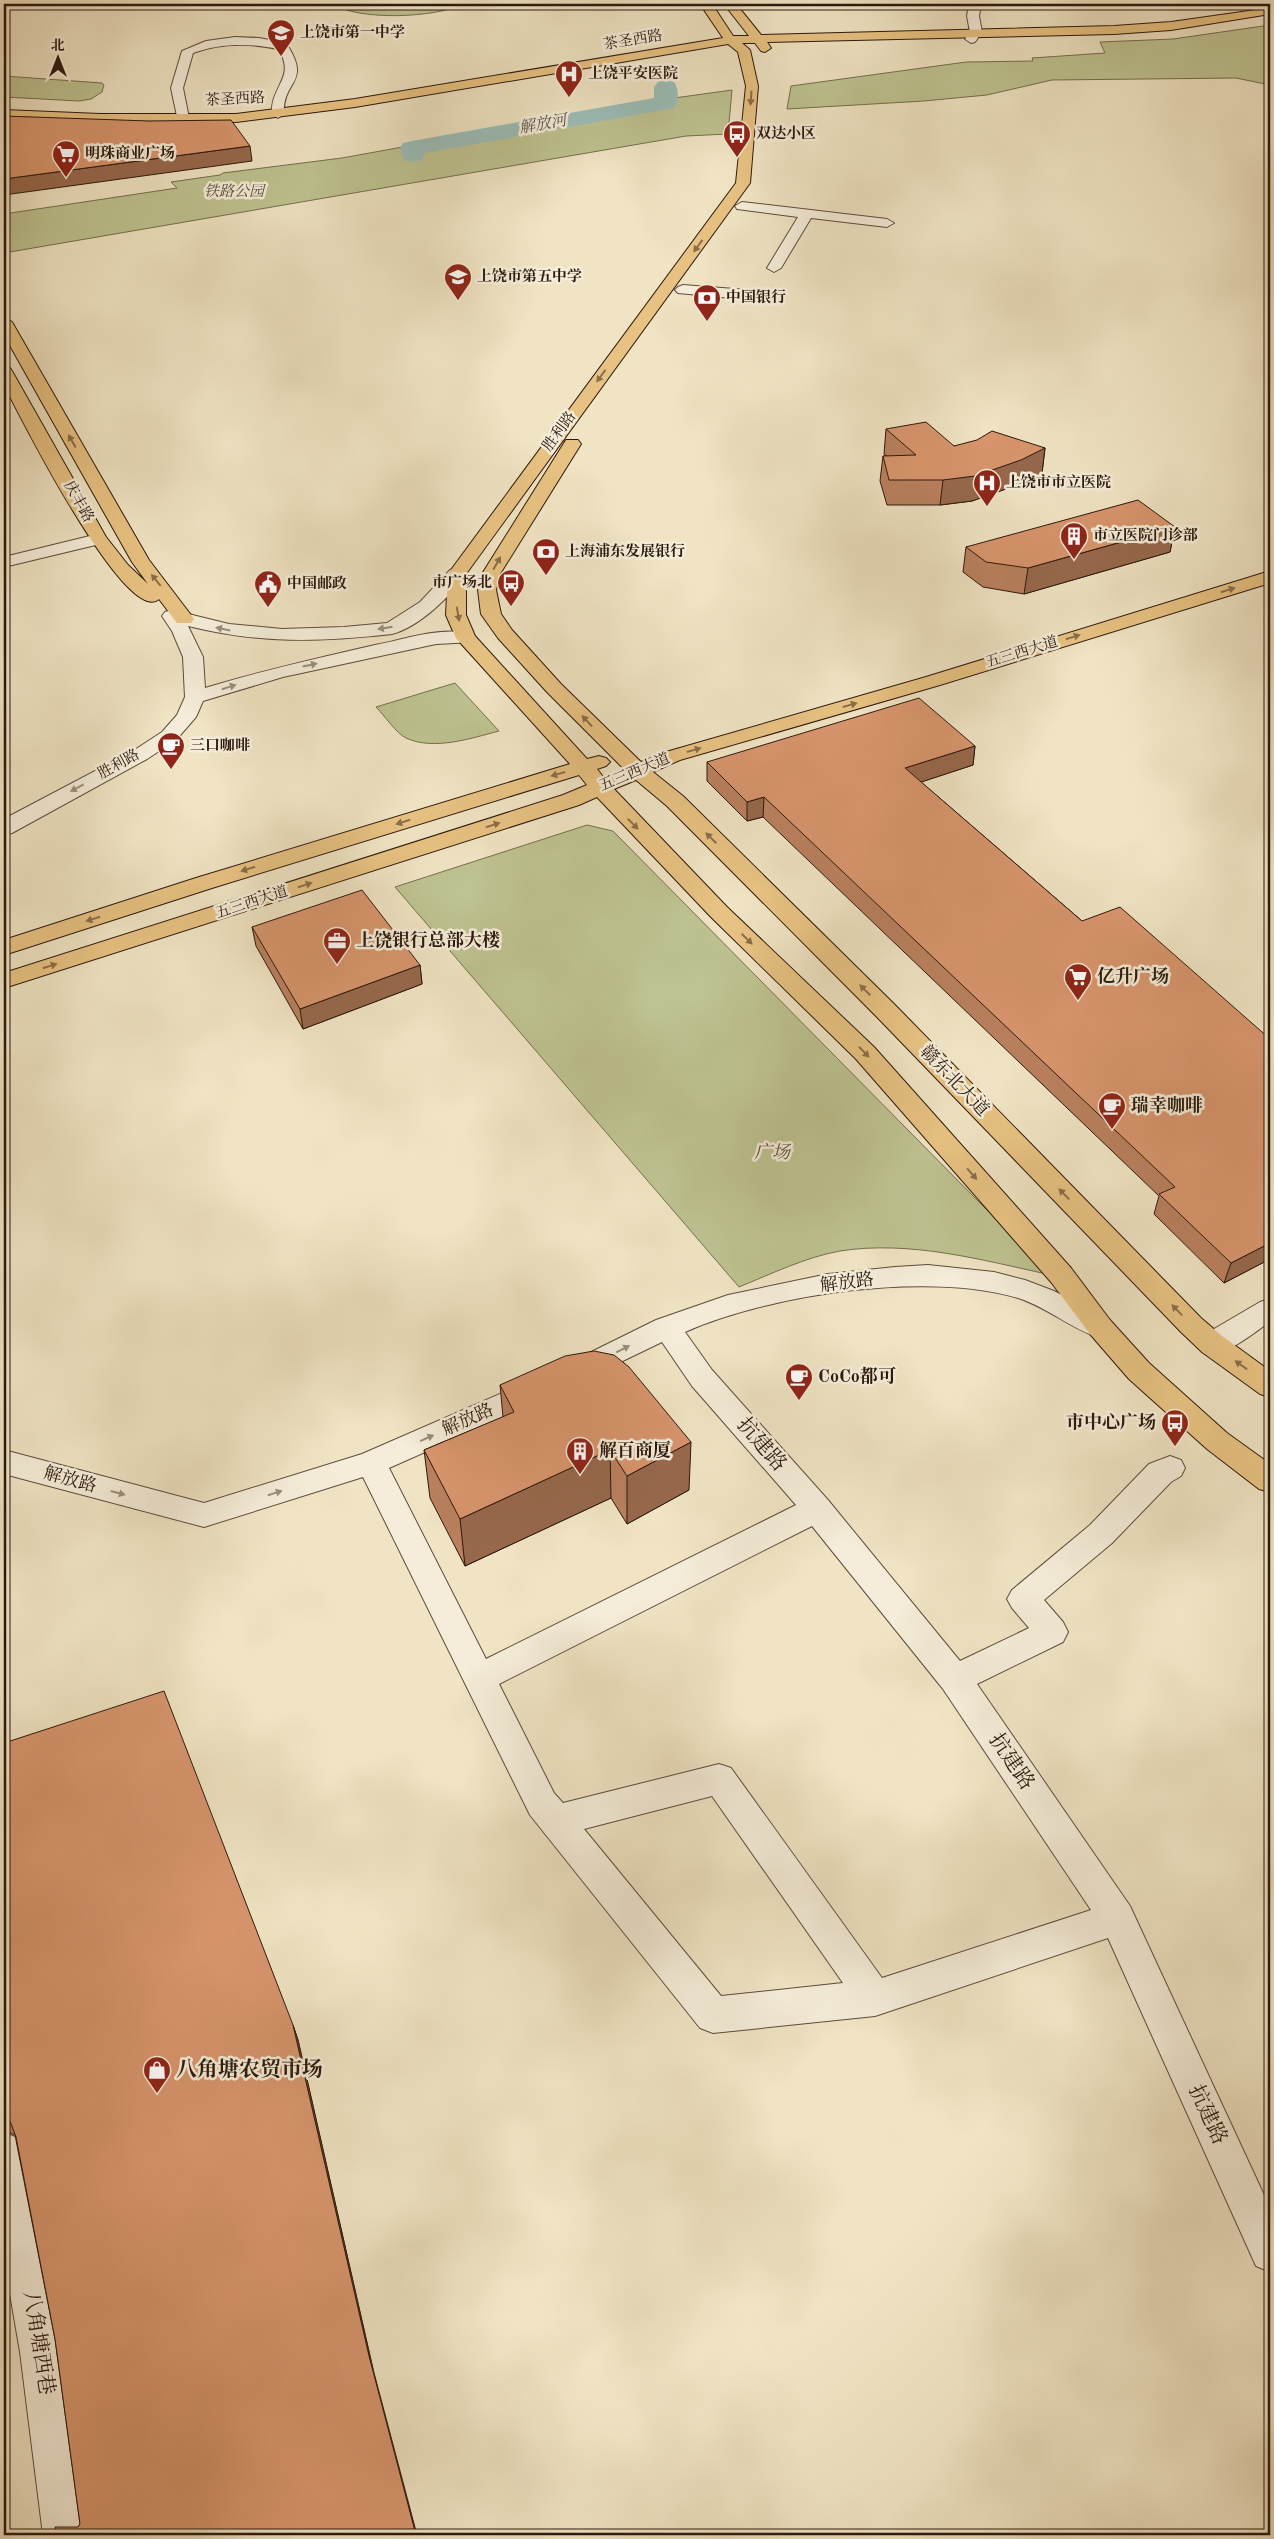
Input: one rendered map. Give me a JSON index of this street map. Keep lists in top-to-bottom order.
{
  "streets": {
    "main road": [
      "茶圣西路",
      "胜利路",
      "庆丰路",
      "五三西大道",
      "赣东北大道"
    ],
    "street": ["解放路", "抗建路", "八角塘西巷"]
  },
  "crossings": [
    ["茶圣西路", "胜利路"],
    ["胜利路", "庆丰路"],
    ["胜利路", "五三西大道"],
    ["胜利路", "赣东北大道"],
    ["五三西大道", "赣东北大道"],
    ["解放路", "抗建路"]
  ],
  "water": ["解放河"],
  "parks": ["铁路公园", "广场"],
  "places": {
    "school or university": ["上饶市第一中学", "上饶市第五中学"],
    "hospital": ["上饶平安医院", "上饶市市立医院"],
    "bus stop": ["双达小区", "市广场北", "市中心广场"],
    "supermarket": ["明珠商业广场", "亿升广场"],
    "bank": ["中国银行", "上海浦东发展银行"],
    "building": ["市立医院门诊部", "解百商厦"],
    "public building": ["中国邮政"],
    "cafe": ["三口咖啡", "瑞幸咖啡", "CoCo都可"],
    "office": ["上饶银行总部大楼"],
    "shop": ["八角塘农贸市场"]
  },
  "north": "top"
}
